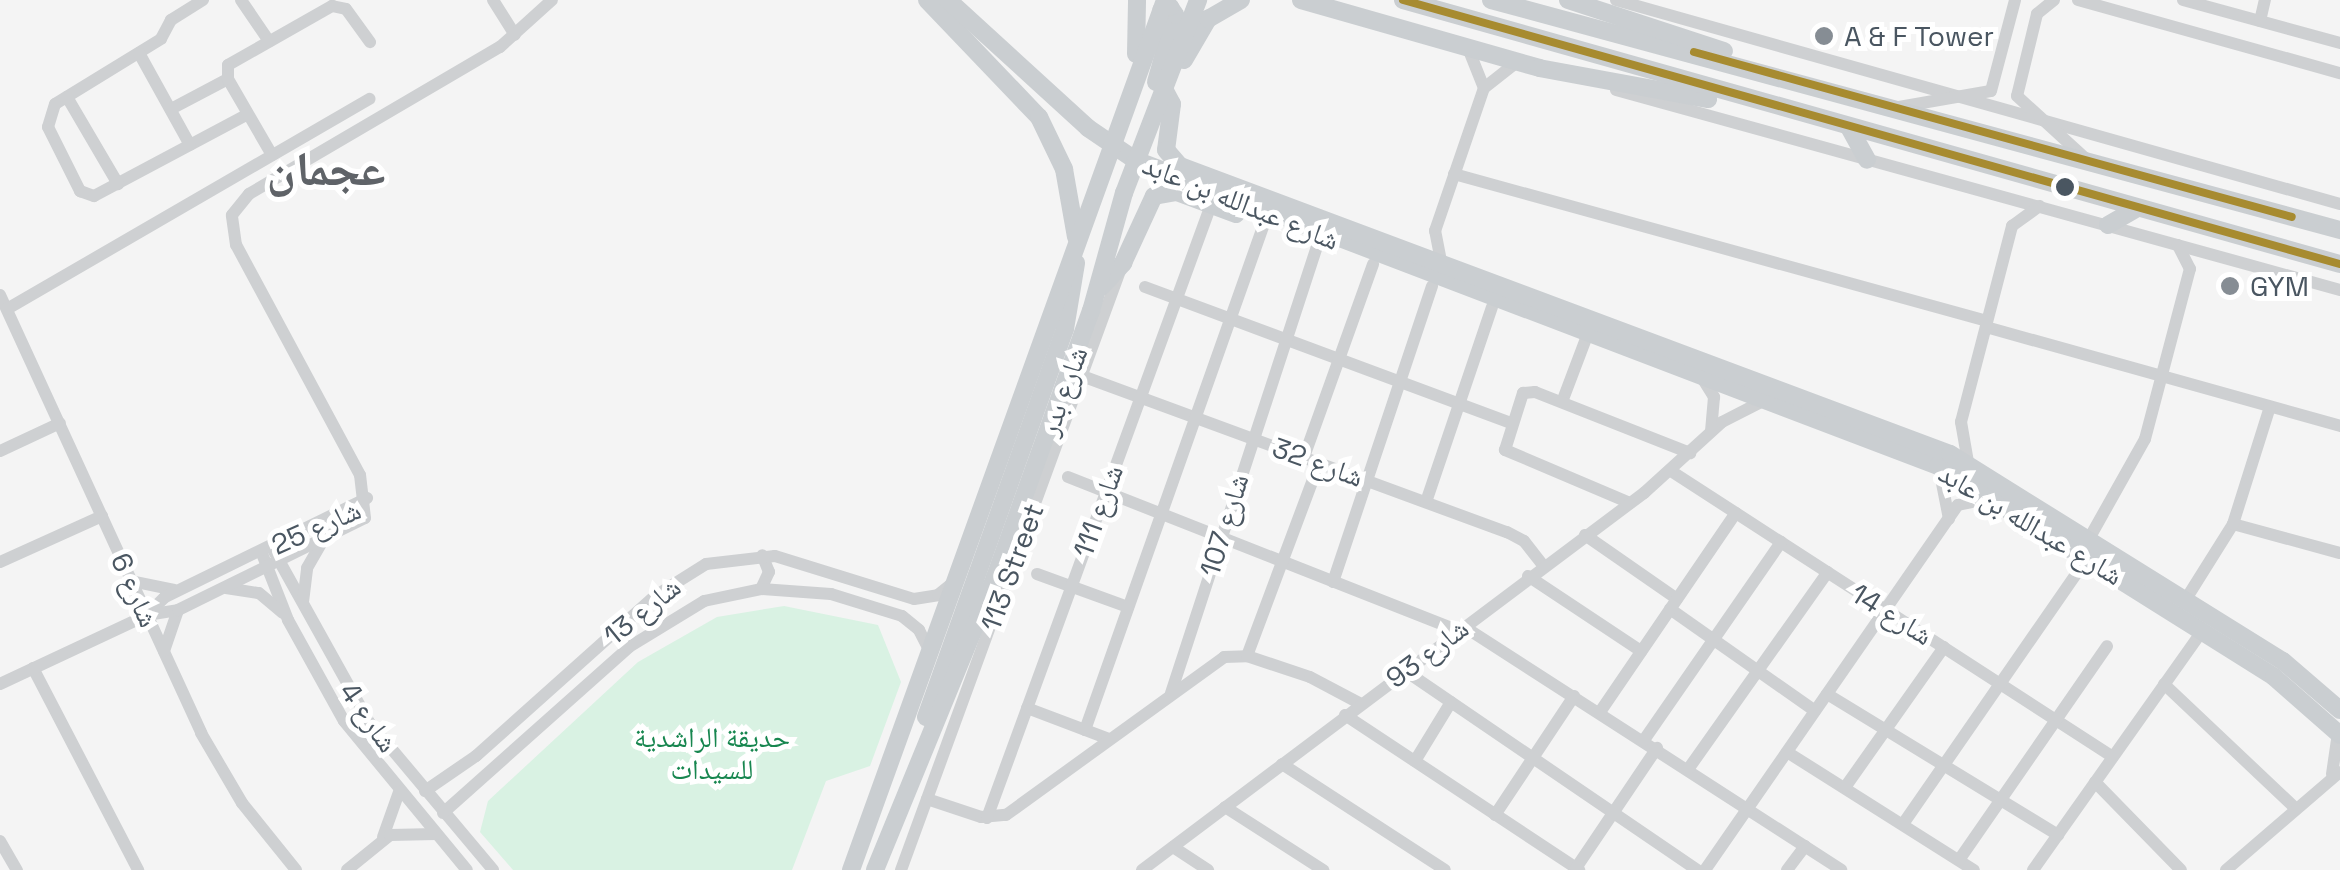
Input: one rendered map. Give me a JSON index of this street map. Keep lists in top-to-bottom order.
{
  "streets": {
    "main road": ["شارع عبدالله بن عابد", "شارع بدر"],
    "street": [
      "شارع 32",
      "شارع 111",
      "شارع 107",
      "شارع 25",
      "113 Street",
      "شارع 6",
      "شارع 13",
      "شارع 14",
      "شارع 93",
      "شارع 4"
    ]
  },
  "crossings": [
    ["شارع عبدالله بن عابد", "شارع بدر"],
    ["شارع عبدالله بن عابد", "شارع 111"],
    ["شارع عبدالله بن عابد", "شارع 107"],
    ["شارع عبدالله بن عابد", "113 Street"],
    ["شارع عبدالله بن عابد", "شارع 93"],
    ["شارع بدر", "شارع 13"],
    ["شارع 32", "شارع 111"],
    ["شارع 32", "شارع 107"],
    ["شارع 32", "113 Street"],
    ["شارع 32", "شارع 93"],
    ["شارع 25", "شارع 6"],
    ["شارع 25", "شارع 4"],
    ["شارع 13", "شارع 4"],
    ["شارع 14", "شارع 93"]
  ],
  "districts": ["عجمان"],
  "parks": ["حديقة الراشدية للسيدات"],
  "places": ["A & F Tower", "GYM"]
}
